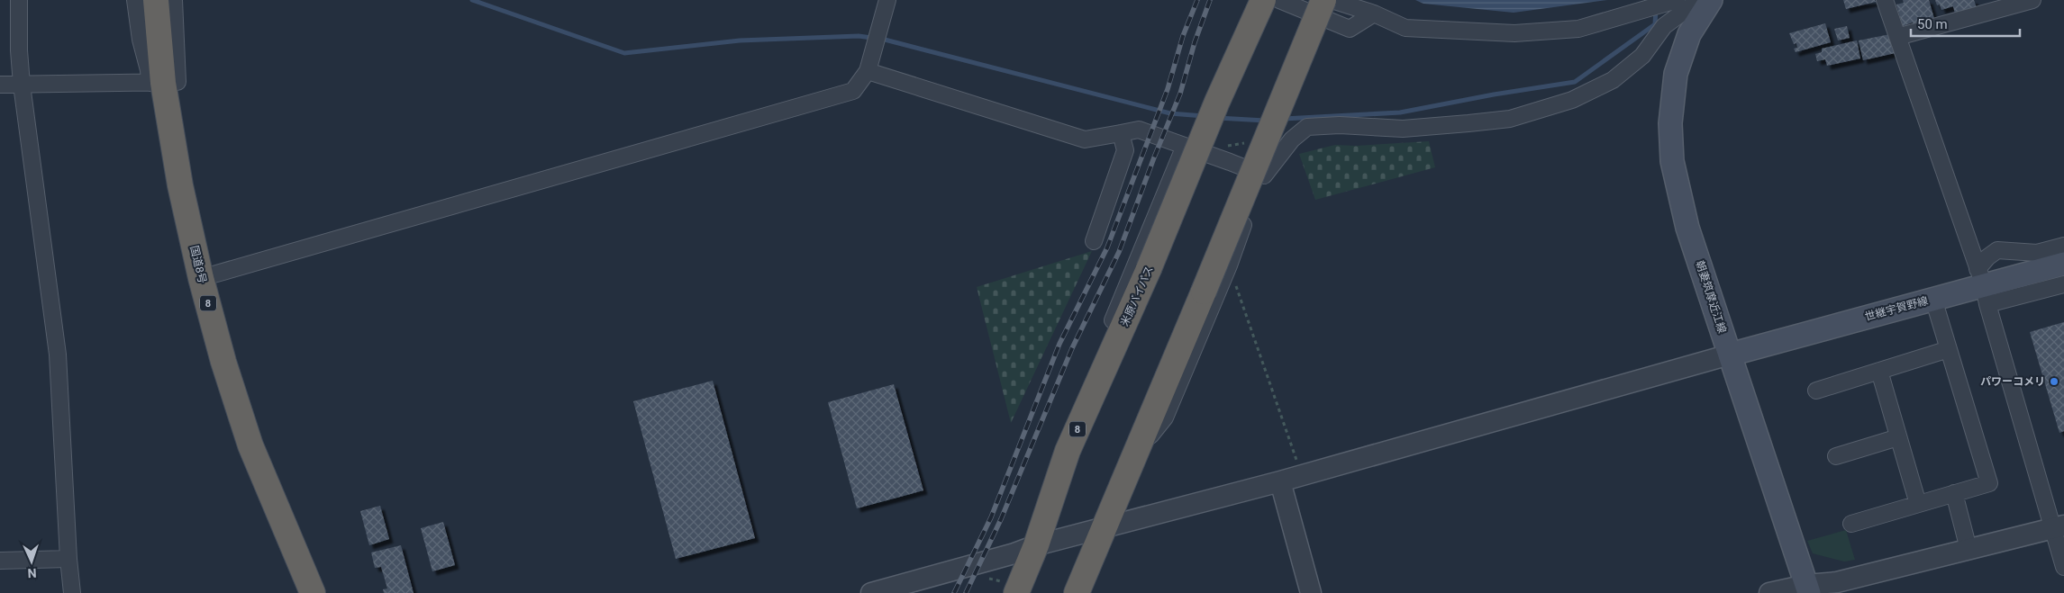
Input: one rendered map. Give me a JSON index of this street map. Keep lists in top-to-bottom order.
{
  "streets": {
    "highway": ["国道8号", "米原バイパス", "8"],
    "main road": ["朝妻筑摩近江線", "世継宇賀野線"]
  },
  "crossings": [
    ["朝妻筑摩近江線", "世継宇賀野線"]
  ],
  "places": ["パワーコメリ"],
  "scale_bar": "50 m",
  "north": "bottom"
}
